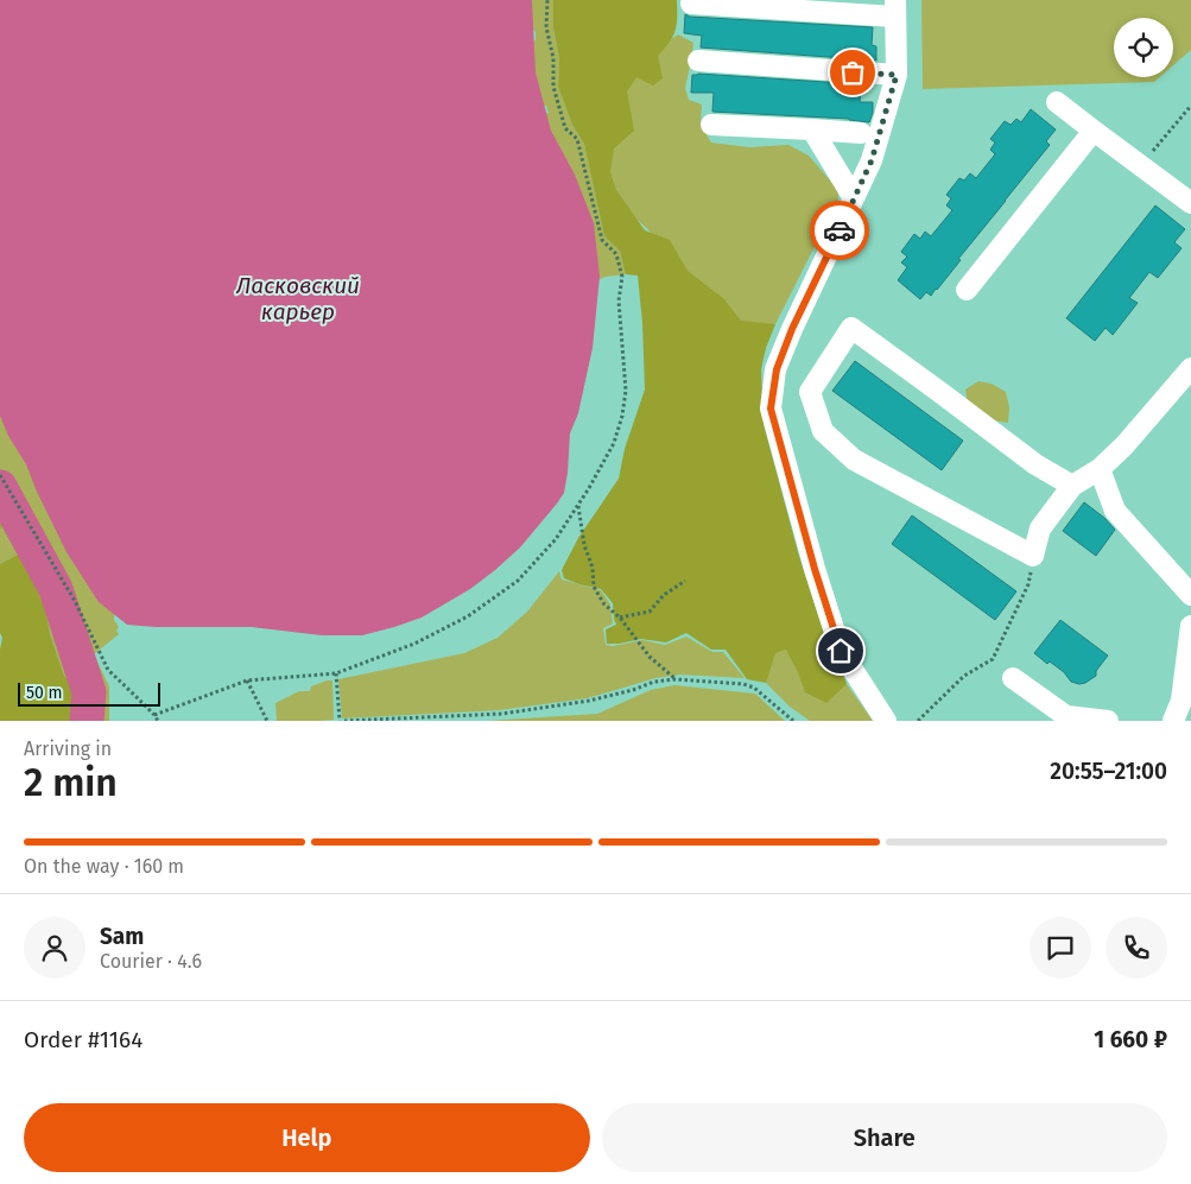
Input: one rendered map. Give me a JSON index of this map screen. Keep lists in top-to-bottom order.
{
  "water": ["Ласковский карьер"],
  "scale_bar": "50 m",
  "page": {
    "scale": "50 m",
    "heading": ["2 min", "Arriving in", "20:55–21:00"],
    "panel": [
      "Sam",
      "Courier · 4.6",
      "Order #1164",
      "1 660 ₽"
    ],
    "bar": "On the way · 160 m",
    "buttons": ["Help", "Share"]
  }
}
